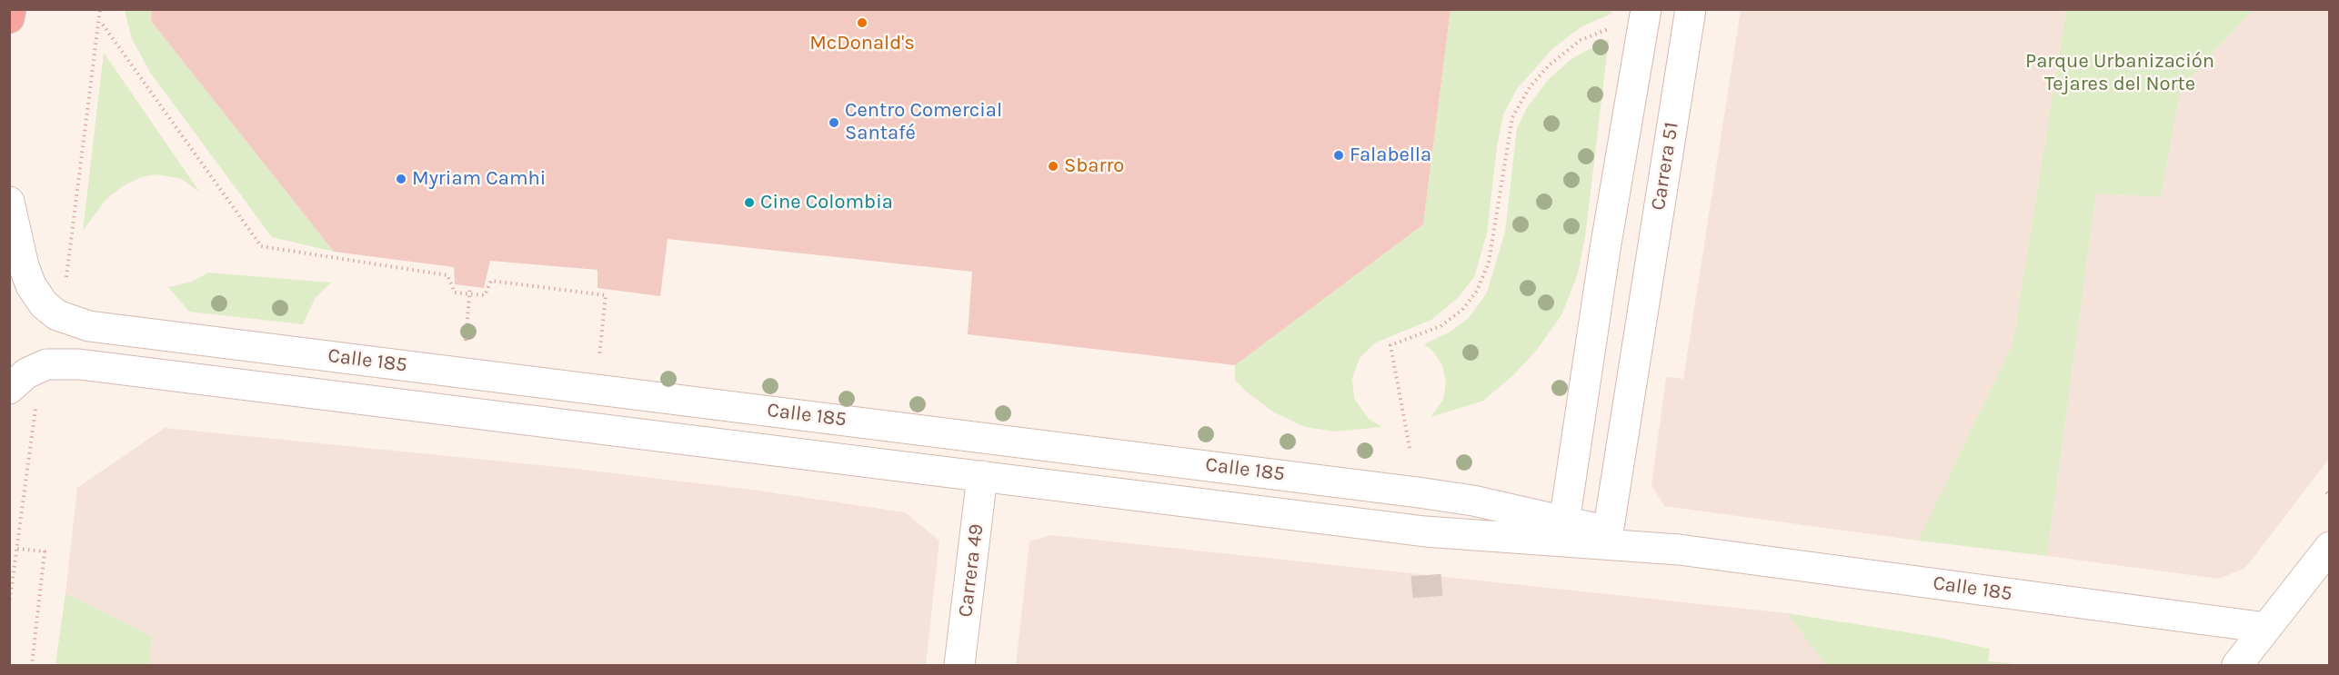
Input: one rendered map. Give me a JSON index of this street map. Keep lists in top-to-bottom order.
{
  "streets": {
    "street": ["Carrera 51", "Calle 185", "Carrera 49"]
  },
  "crossings": [
    ["Carrera 51", "Calle 185"],
    ["Calle 185", "Carrera 49"]
  ],
  "parks": ["Parque Urbanización Tejares del Norte"],
  "places": [
    "McDonald's",
    "Centro Comercial Santafé",
    "Falabella",
    "Sbarro",
    "Myriam Camhi",
    "Cine Colombia"
  ]
}
